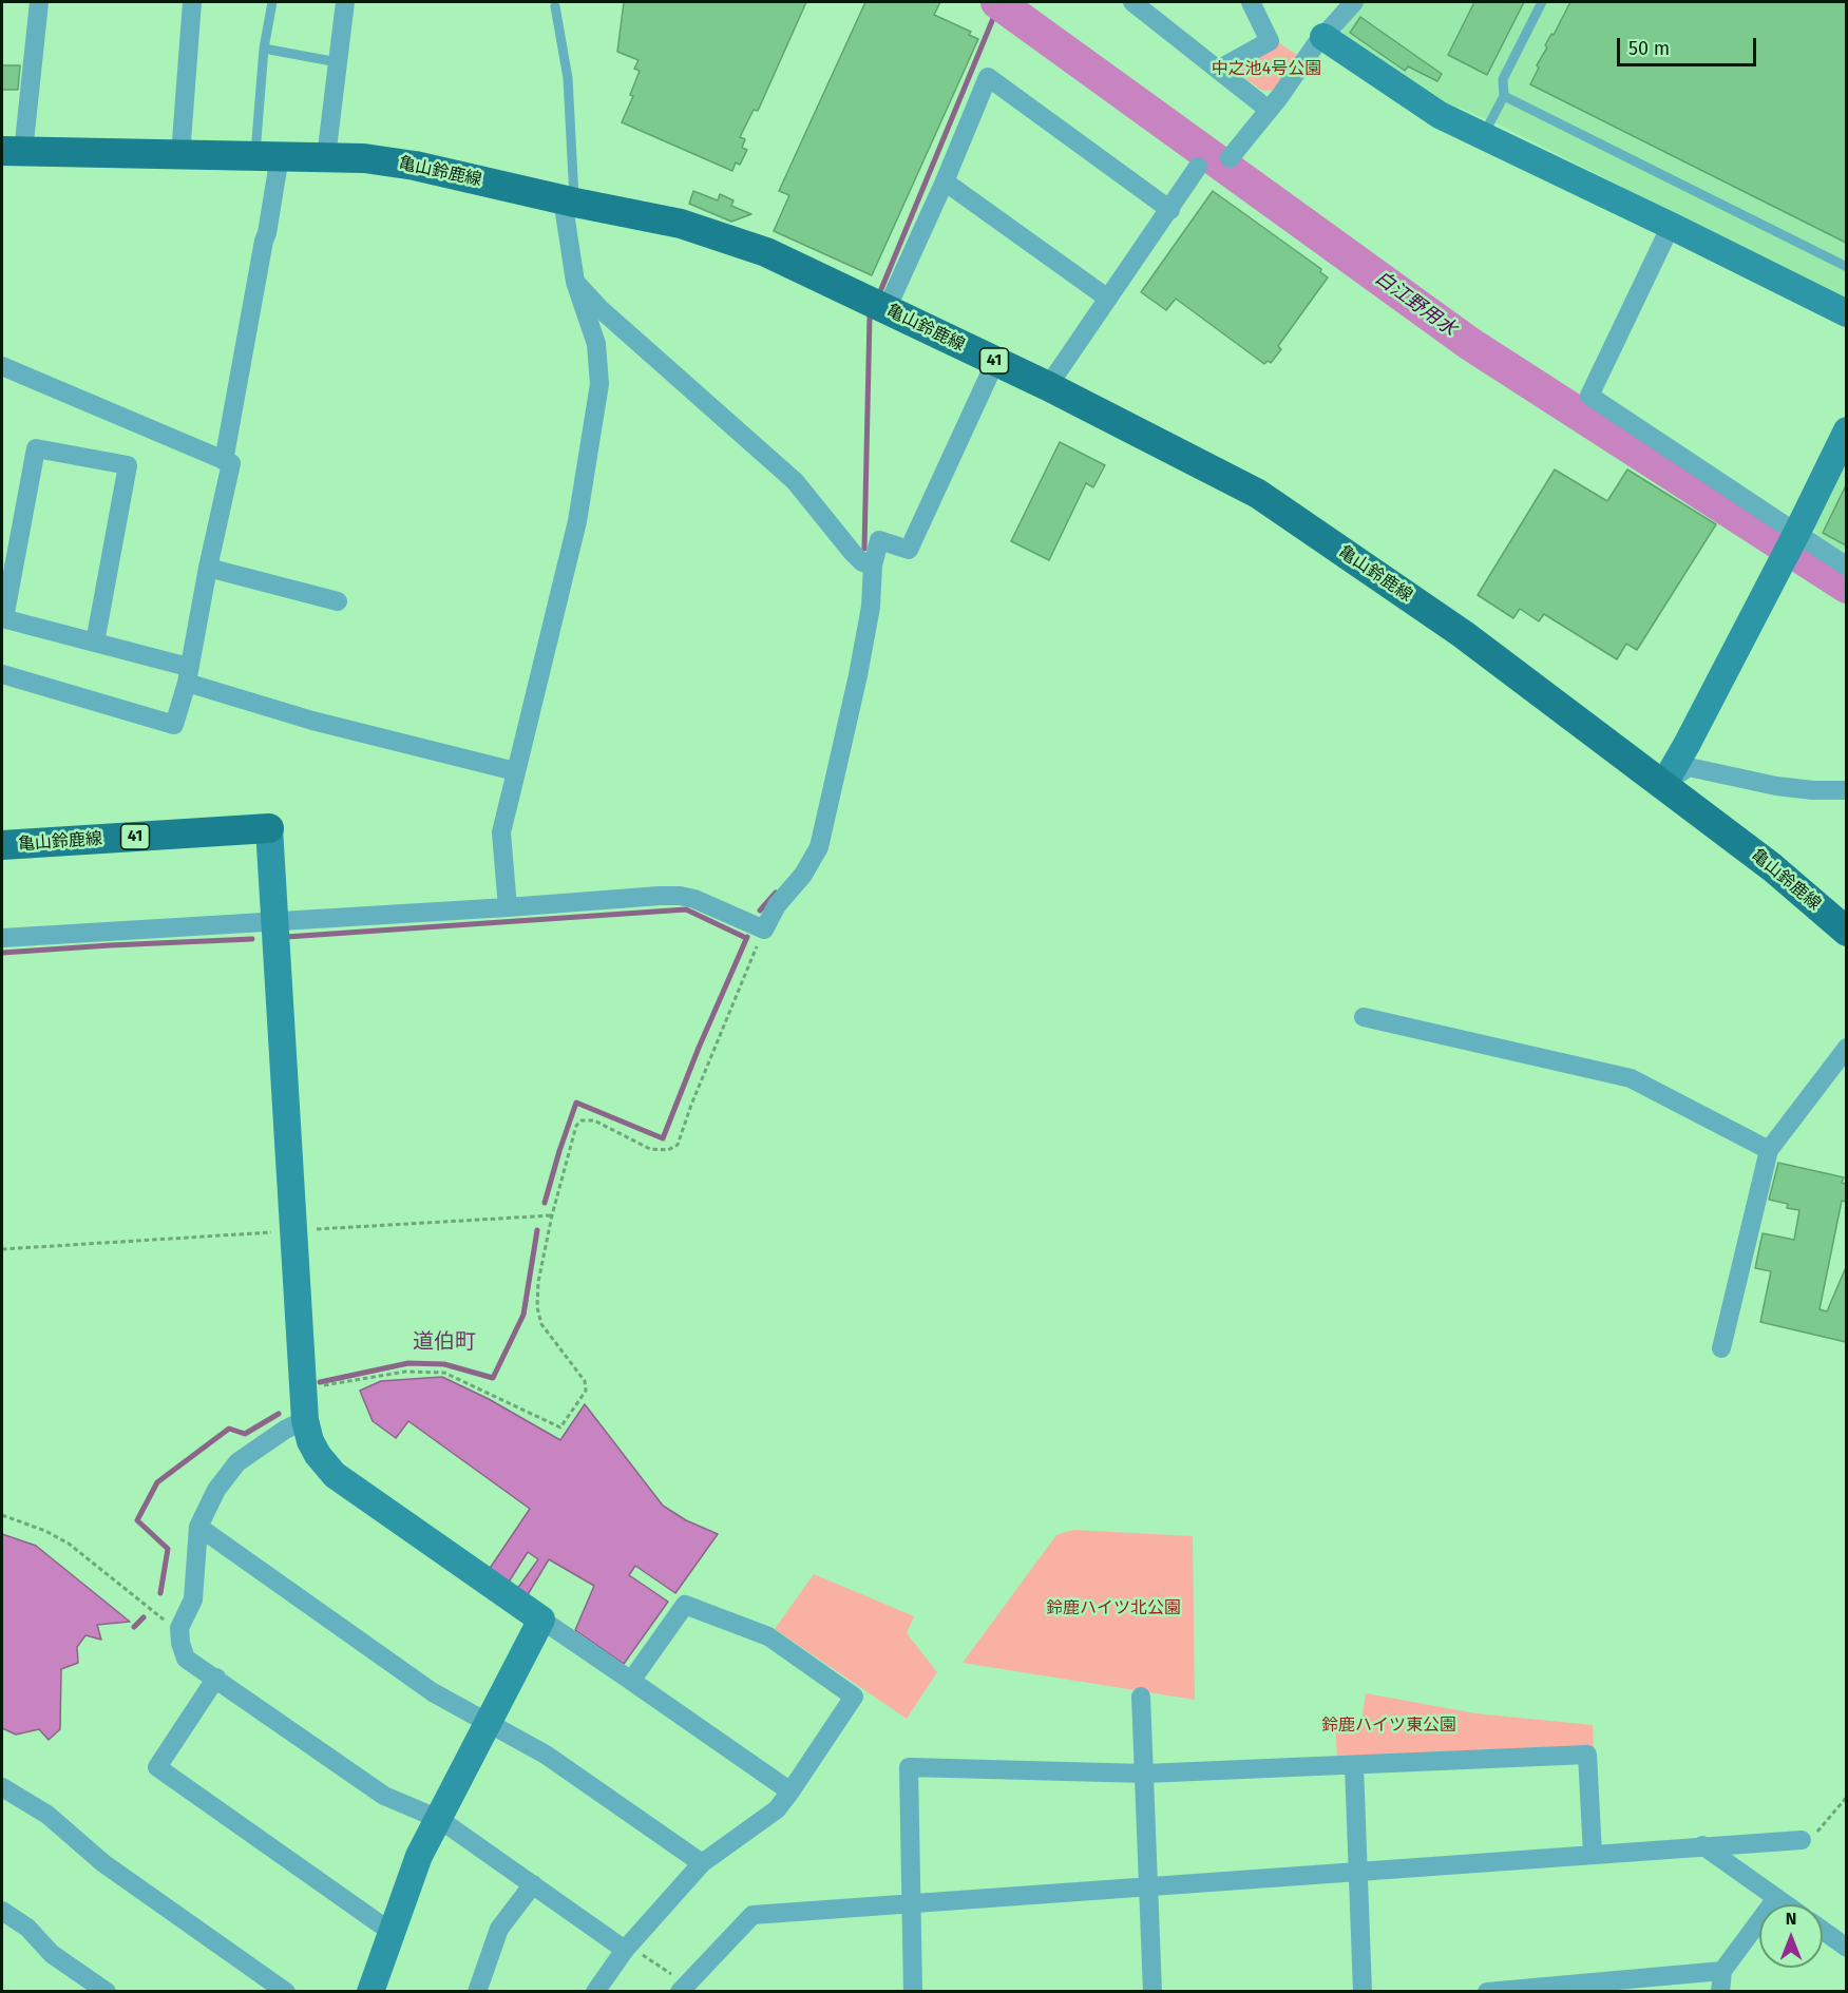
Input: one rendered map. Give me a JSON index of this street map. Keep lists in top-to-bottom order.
{
  "streets": {
    "main road": ["亀山鈴鹿線", "41"]
  },
  "districts": ["道伯町"],
  "water": ["白江野用水"],
  "parks": ["中之池4号公園", "鈴鹿ハイツ北公園", "鈴鹿ハイツ東公園"],
  "scale_bar": "50 m",
  "north": "top"
}
